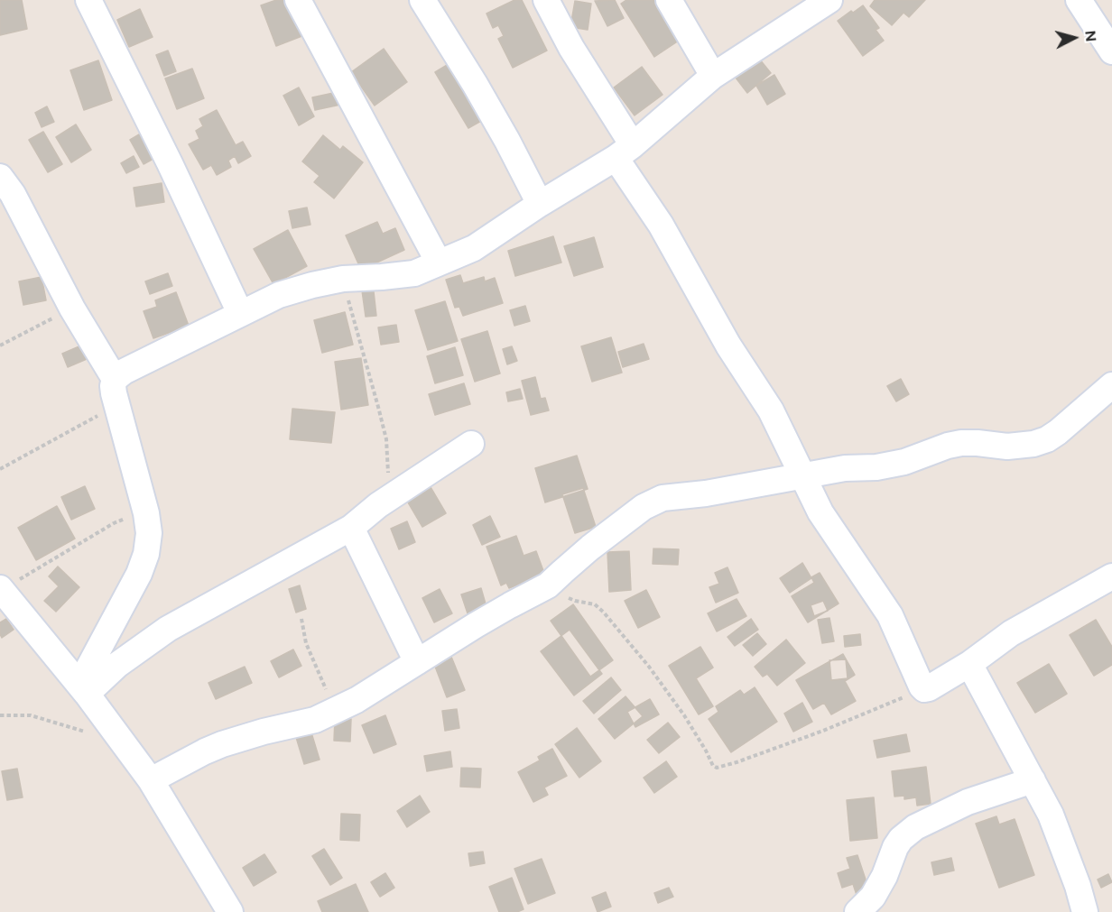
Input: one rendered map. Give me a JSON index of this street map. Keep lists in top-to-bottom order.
{
  "north": "right"
}
